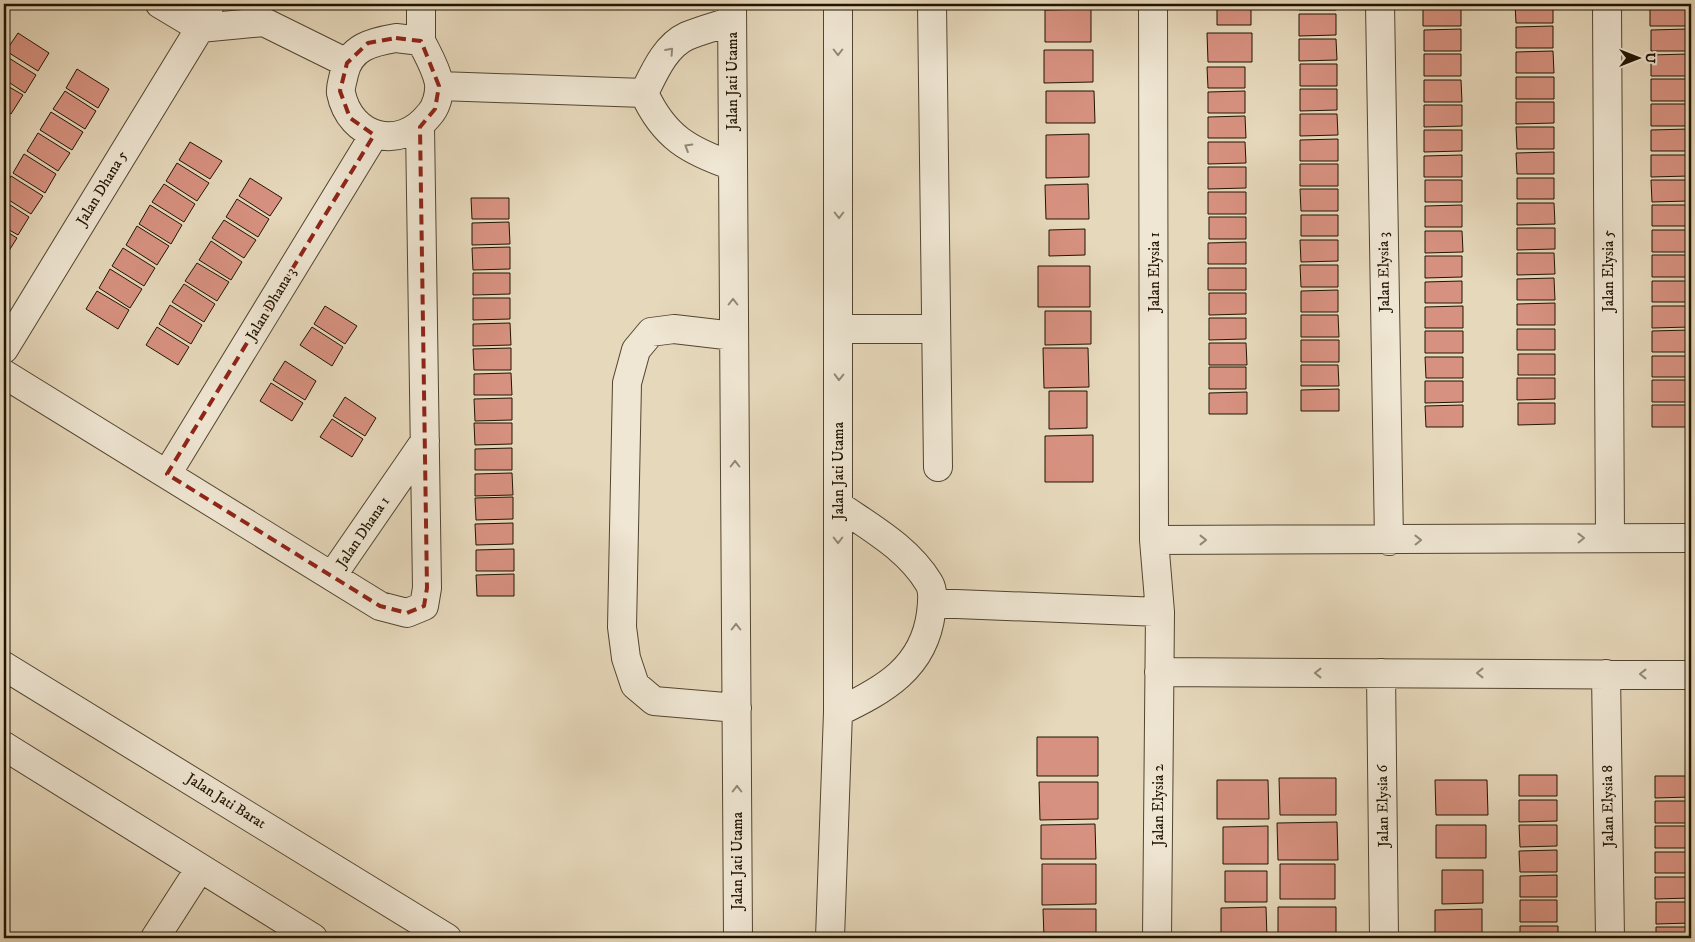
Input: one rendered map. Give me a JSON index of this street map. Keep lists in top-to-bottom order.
{
  "streets": {
    "street": [
      "Jalan Jati Utama",
      "Jalan Dhana 5",
      "Jalan Elysia 5",
      "Jalan Elysia 1",
      "Jalan Elysia 3",
      "Jalan Dhana 3",
      "Jalan Dhana 1",
      "Jalan Jati Barat",
      "Jalan Elysia 2",
      "Jalan Elysia 6",
      "Jalan Elysia 8"
    ]
  },
  "crossings": [
    ["Jalan Elysia 1", "Jalan Elysia 2"],
    ["Jalan Dhana 3", "Jalan Dhana 1"]
  ],
  "north": "right"
}
